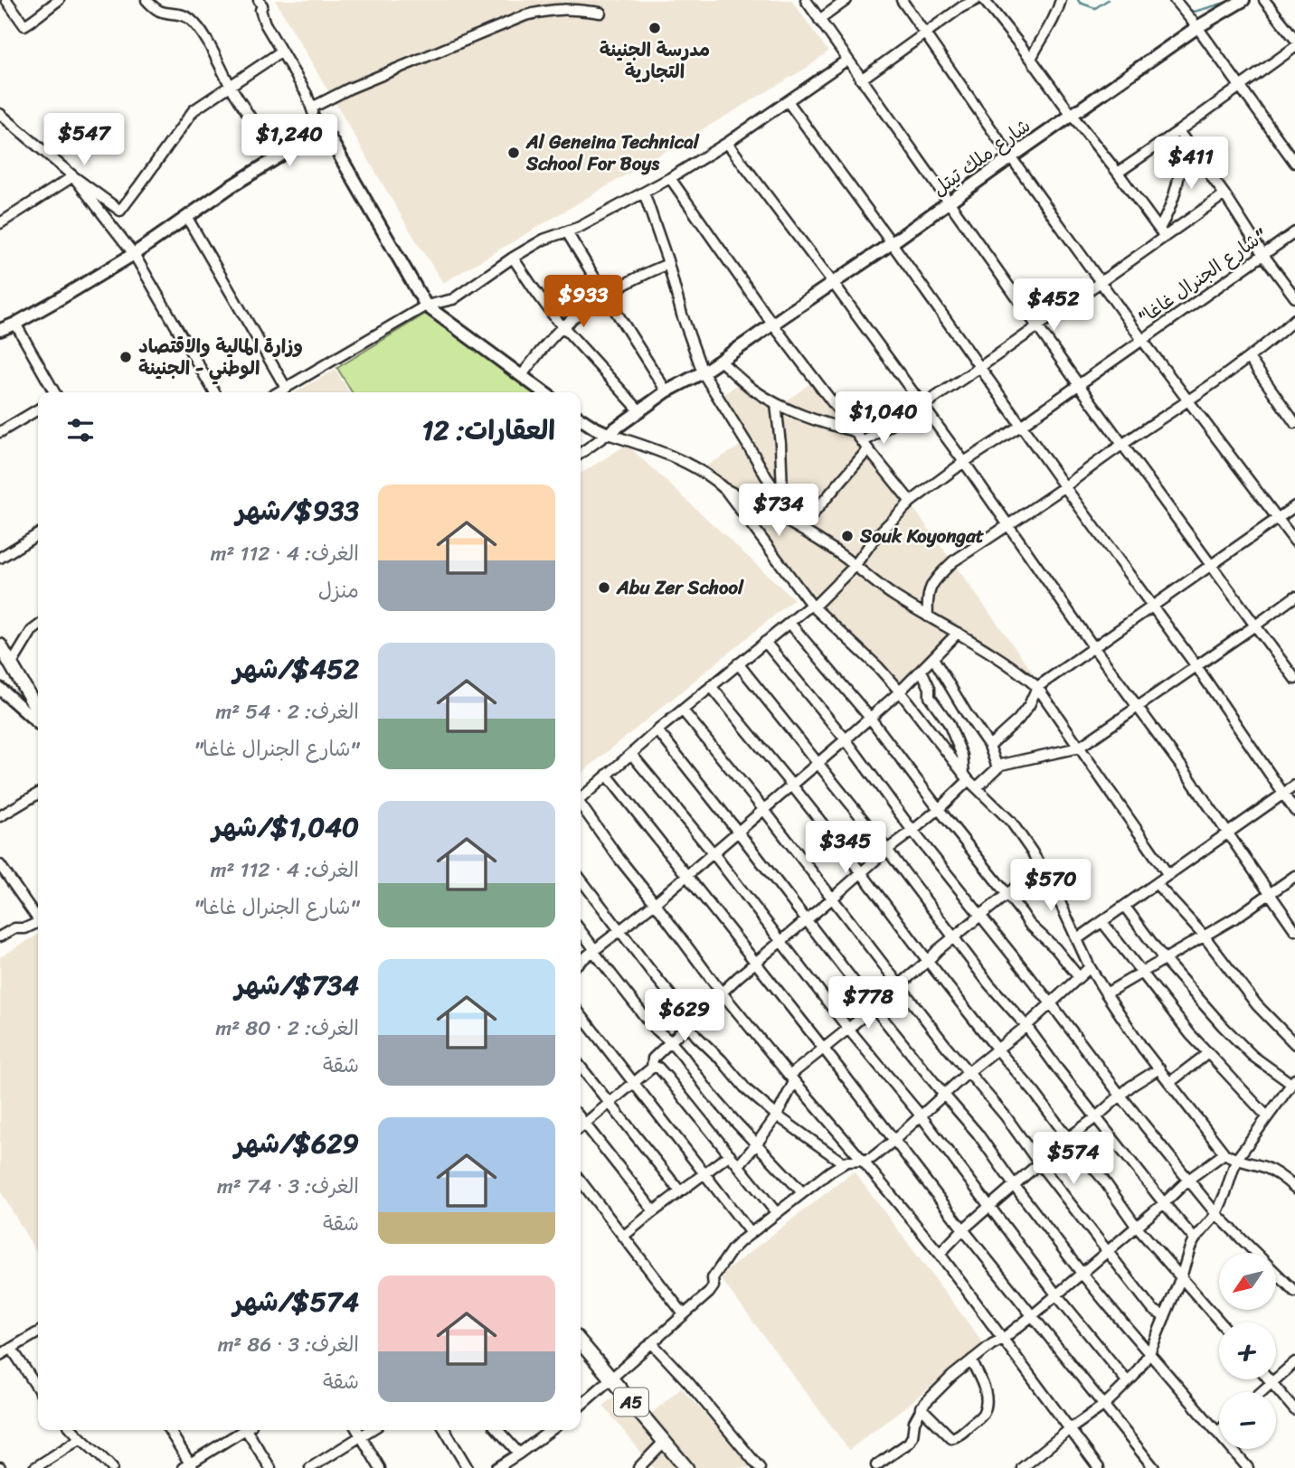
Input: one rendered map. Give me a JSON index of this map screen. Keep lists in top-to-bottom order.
{
  "streets": {
    "highway": ["A5"],
    "main road": ["شارع ملك تيتل"],
    "street": ["\"شارع الجنرال غاغا\""]
  },
  "places": [
    "مدرسة الجنينة التجارية",
    "Al Geneina Technical School For Boys",
    "وزارة المالية والاقتصاد الوطني - الجنينة",
    "Souk Koyongat",
    "Abu Zer School"
  ],
  "north": "bottom left",
  "page": {
    "price": [
      "$547",
      "$1,240",
      "$411",
      "$933",
      "$452",
      "$1,040",
      "$734",
      "$345",
      "$570",
      "$778",
      "$629",
      "$574"
    ],
    "heading": "العقارات: 12",
    "list": [
      {
        "name": "$933/شهر",
        "note": "الغرف: 4 · 112 m² · منزل"
      },
      {
        "name": "$452/شهر",
        "note": "الغرف: 2 · 54 m² · \"شارع الجنرال غاغا\""
      },
      {
        "name": "$1,040/شهر",
        "note": "الغرف: 4 · 112 m² · \"شارع الجنرال غاغا\""
      },
      {
        "name": "$734/شهر",
        "note": "الغرف: 2 · 80 m² · شقة"
      },
      {
        "name": "$629/شهر",
        "note": "الغرف: 3 · 74 m² · شقة"
      },
      {
        "name": "$574/شهر",
        "note": "الغرف: 3 · 86 m² · شقة"
      }
    ],
    "map_buttons": ["+", "−"]
  }
}
